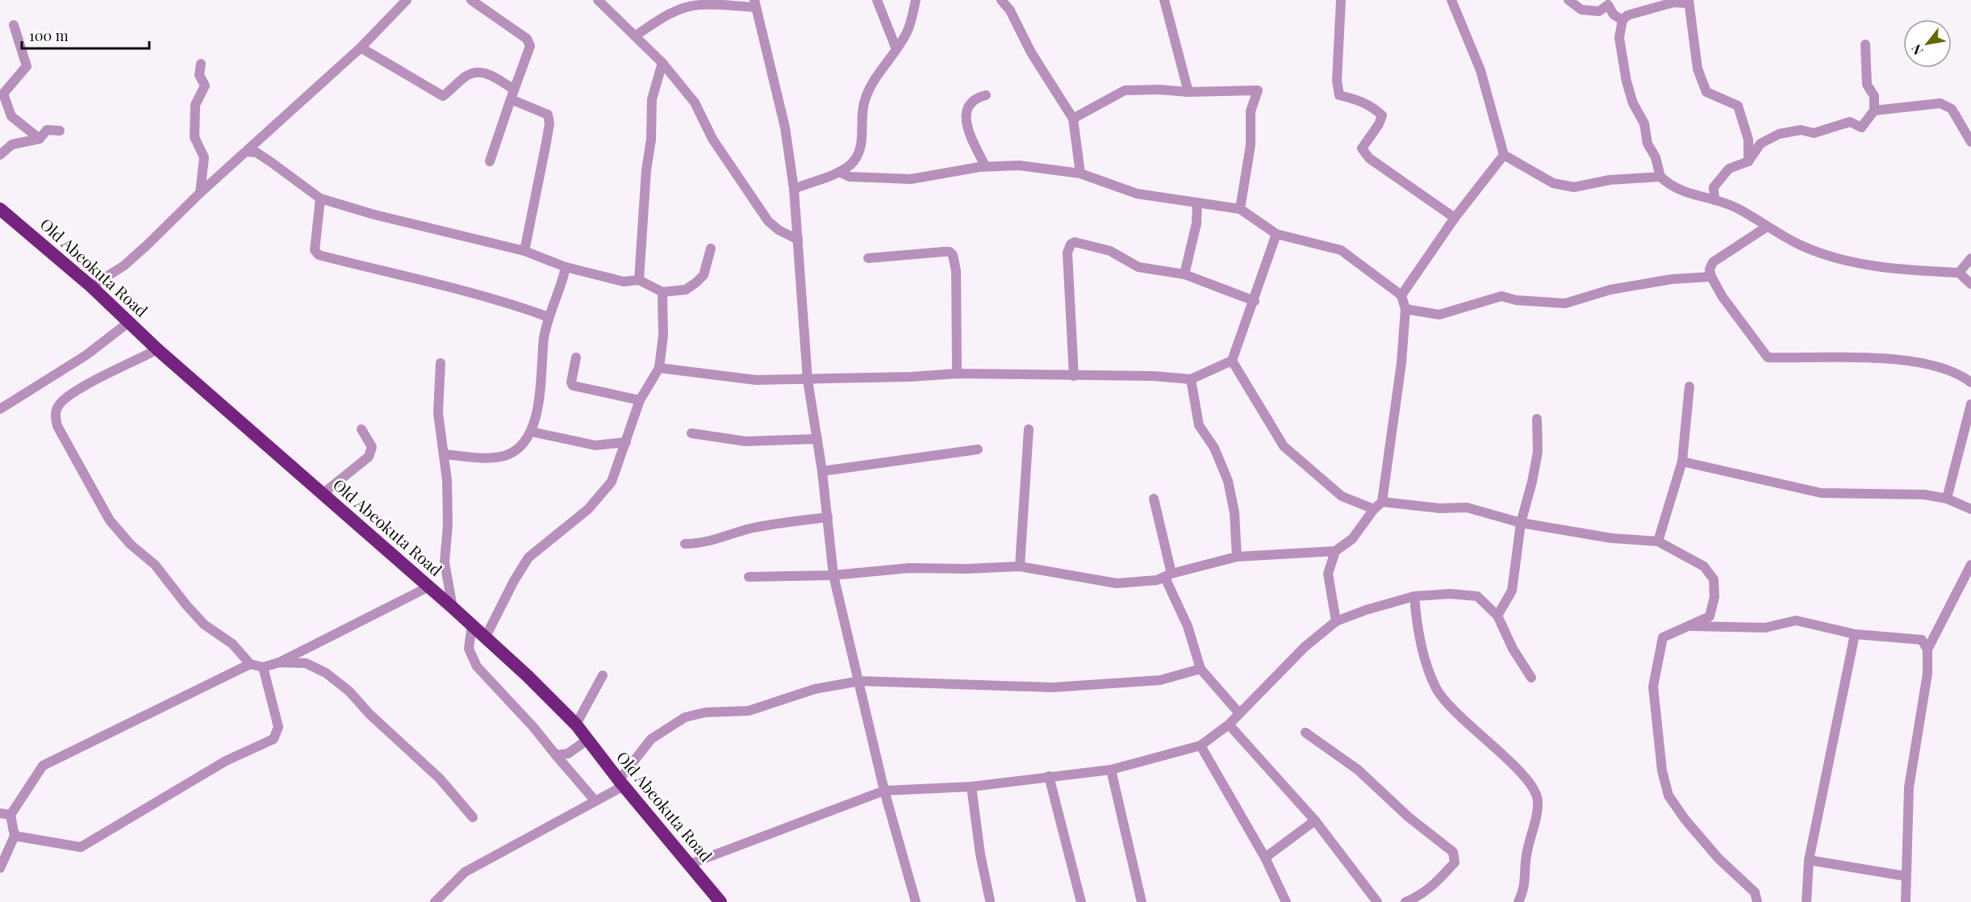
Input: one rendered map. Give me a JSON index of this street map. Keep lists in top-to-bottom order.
{
  "streets": {
    "highway": ["Old Abeokuta Road"]
  },
  "scale_bar": "100 m",
  "north": "bottom left"
}
